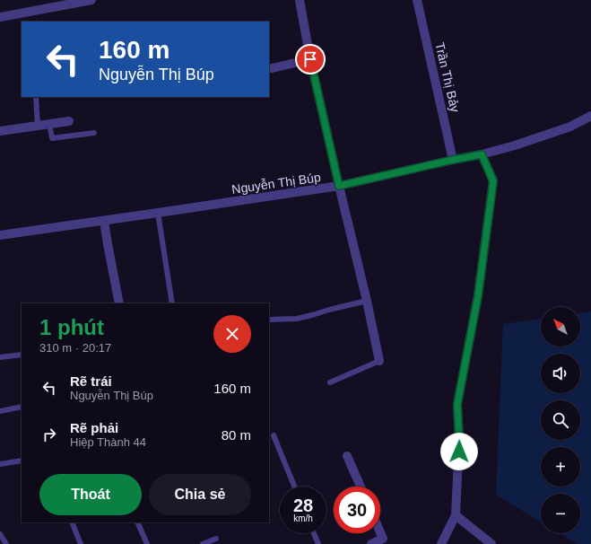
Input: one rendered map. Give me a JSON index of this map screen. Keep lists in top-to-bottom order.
{
  "streets": {
    "street": ["Trần Thị Bảy", "Nguyễn Thị Búp"]
  },
  "crossings": [
    ["Trần Thị Bảy", "Nguyễn Thị Búp"]
  ],
  "north": "top left",
  "page": {
    "turn": ["160 m", "Nguyễn Thị Búp"],
    "heading": ["1 phút", "310 m · 20:17"],
    "map_buttons": ["+", "−"],
    "list": [
      {
        "name": "Rẽ trái",
        "note": "Nguyễn Thị Búp",
        "value": "160 m"
      },
      {
        "name": "Rẽ phải",
        "note": "Hiệp Thành 44",
        "value": "80 m"
      }
    ],
    "buttons": ["Thoát", "Chia sẻ"],
    "speed": "28 km/h",
    "limit": "30"
  }
}
